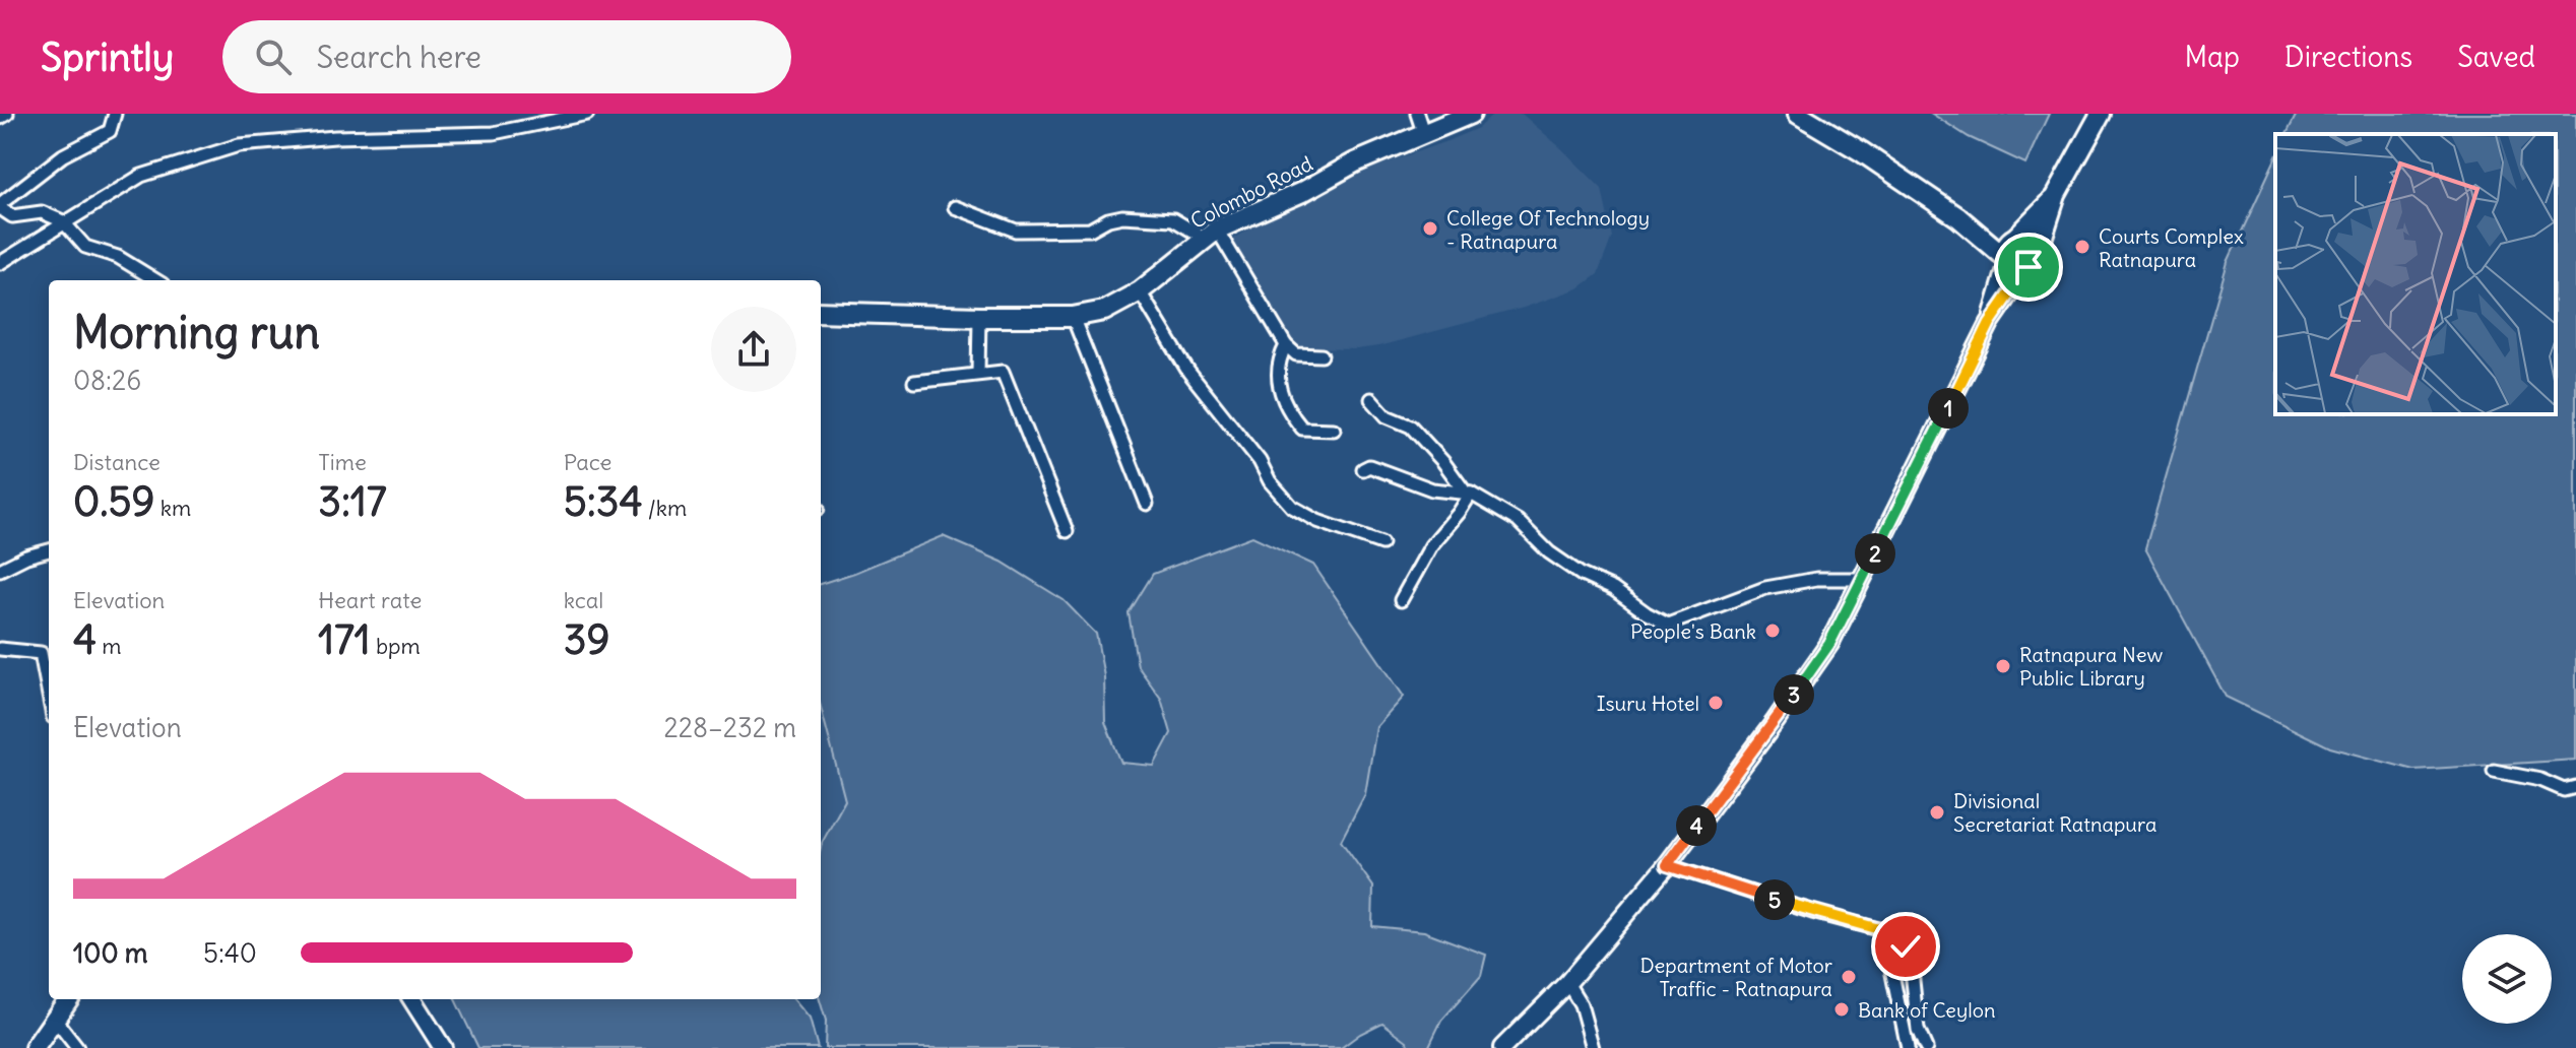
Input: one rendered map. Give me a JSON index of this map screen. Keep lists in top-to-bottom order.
{
  "streets": {
    "highway": ["Colombo Road"]
  },
  "places": [
    "College Of Technology - Ratnapura",
    "Courts Complex Ratnapura",
    "People's Bank",
    "Ratnapura New Public Library",
    "Isuru Hotel",
    "Divisional Secretariat Ratnapura",
    "Department of Motor Traffic - Ratnapura",
    "Bank of Ceylon"
  ],
  "page": {
    "header": "Sprintly",
    "search": "Search here",
    "nav": ["Map", "Directions", "Saved"],
    "heading": ["Morning run", "08:26"],
    "pins": [
      "1",
      "2",
      "3",
      "4",
      "5"
    ],
    "stats": [
      ["Distance", "0.59 km"],
      ["Time", "3:17"],
      ["Pace", "5:34 /km"],
      ["Elevation", "4 m"],
      ["Heart rate", "171 bpm"],
      ["kcal", "39"]
    ],
    "chart": ["Elevation", "228–232 m"],
    "list": [
      {
        "name": "100 m",
        "note": "5:40"
      }
    ]
  }
}
